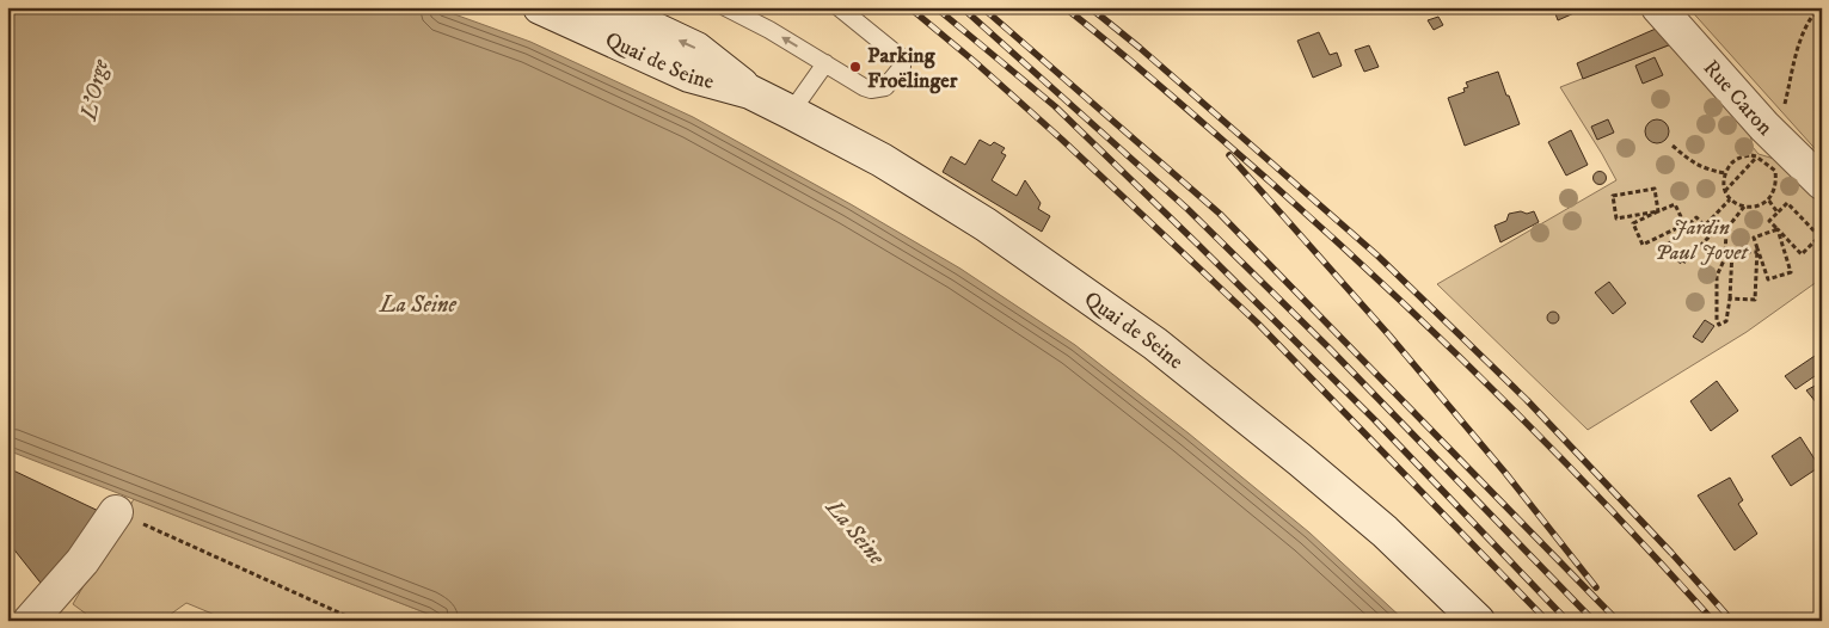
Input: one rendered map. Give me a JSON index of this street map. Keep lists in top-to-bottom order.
{
  "streets": {
    "main road": ["Quai de Seine", "Rue Caron"]
  },
  "water": ["L'Orge", "La Seine"],
  "parks": ["Jardin Paul Jovet"],
  "places": ["Parking Froëlinger"]
}
